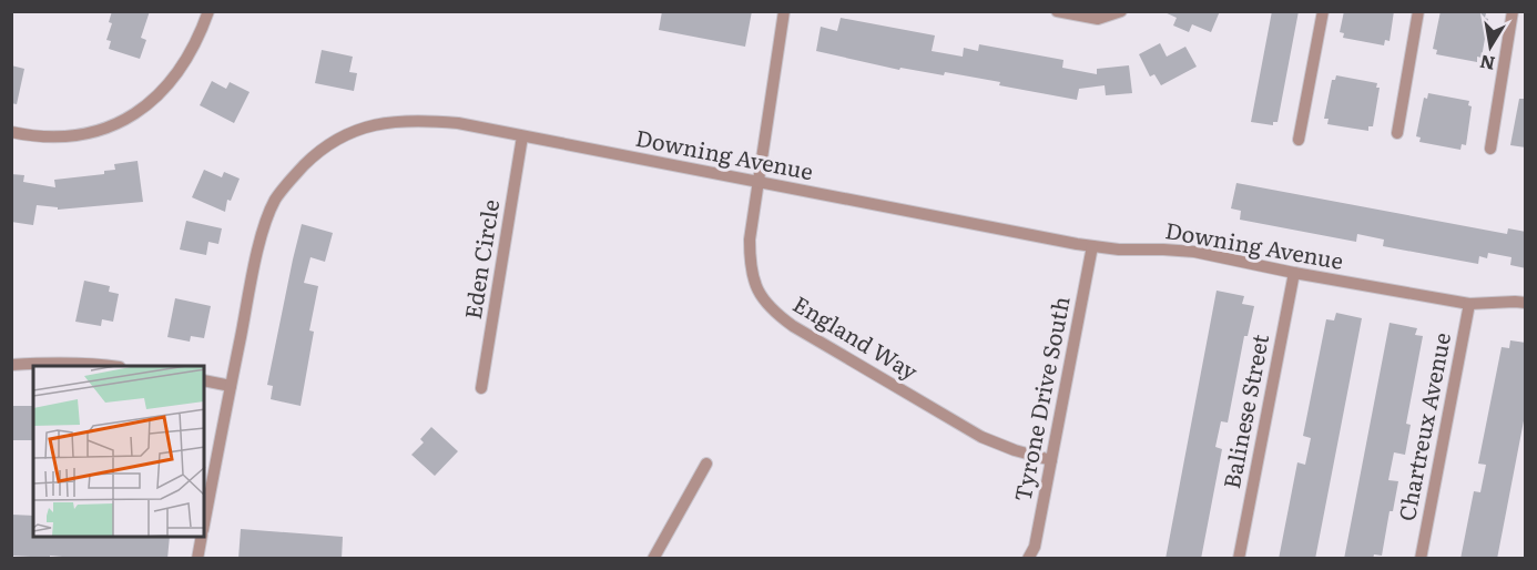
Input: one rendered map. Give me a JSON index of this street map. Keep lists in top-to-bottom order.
{
  "streets": {
    "street": [
      "Downing Avenue",
      "Eden Circle",
      "England Way",
      "Tyrone Drive South",
      "Balinese Street",
      "Chartreux Avenue"
    ]
  },
  "crossings": [
    ["Downing Avenue", "Eden Circle"],
    ["Downing Avenue", "England Way"],
    ["Downing Avenue", "Tyrone Drive South"],
    ["Downing Avenue", "Balinese Street"],
    ["Downing Avenue", "Chartreux Avenue"],
    ["England Way", "Tyrone Drive South"]
  ],
  "north": "bottom"
}
